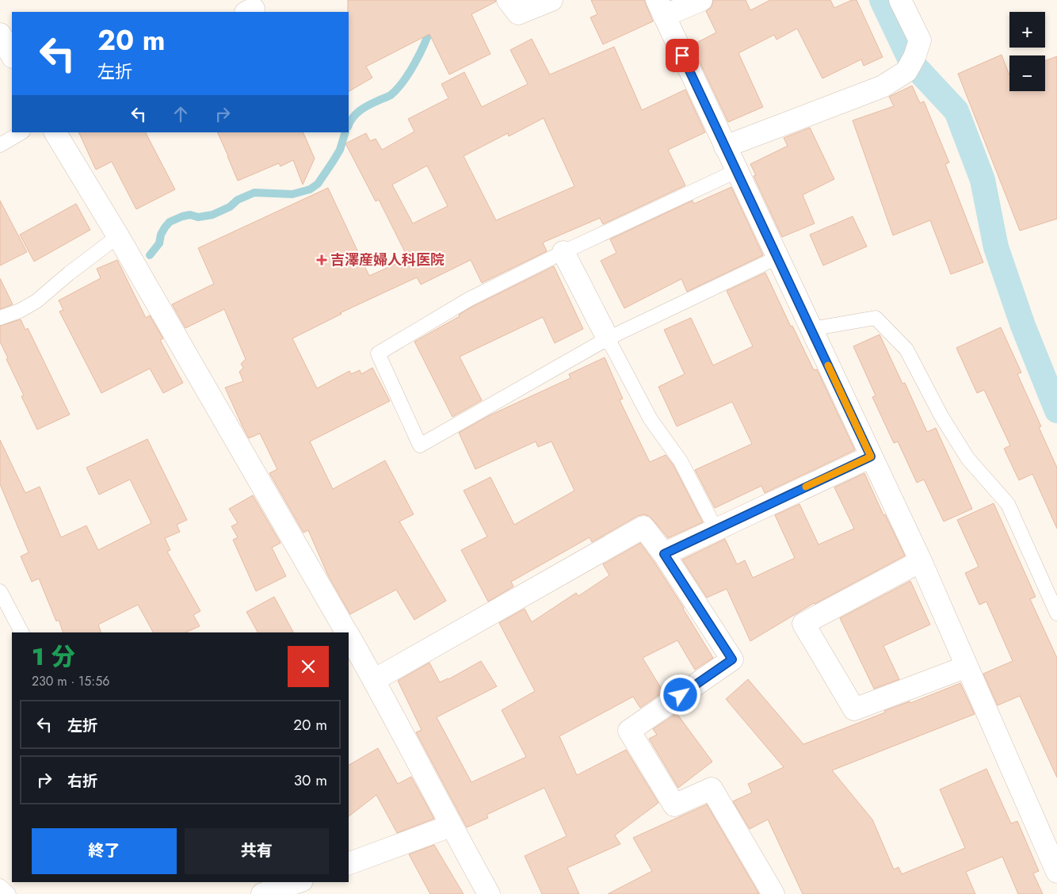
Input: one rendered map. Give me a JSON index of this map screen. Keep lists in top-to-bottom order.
{
  "places": {
    "health": ["吉澤産婦人科医院"]
  },
  "page": {
    "map_buttons": ["+", "−"],
    "turn": ["20 m", "左折"],
    "heading": ["1 分", "230 m · 15:56"],
    "list": [
      {
        "name": "左折",
        "value": "20 m"
      },
      {
        "name": "右折",
        "value": "30 m"
      }
    ],
    "buttons": ["終了", "共有"]
  }
}
